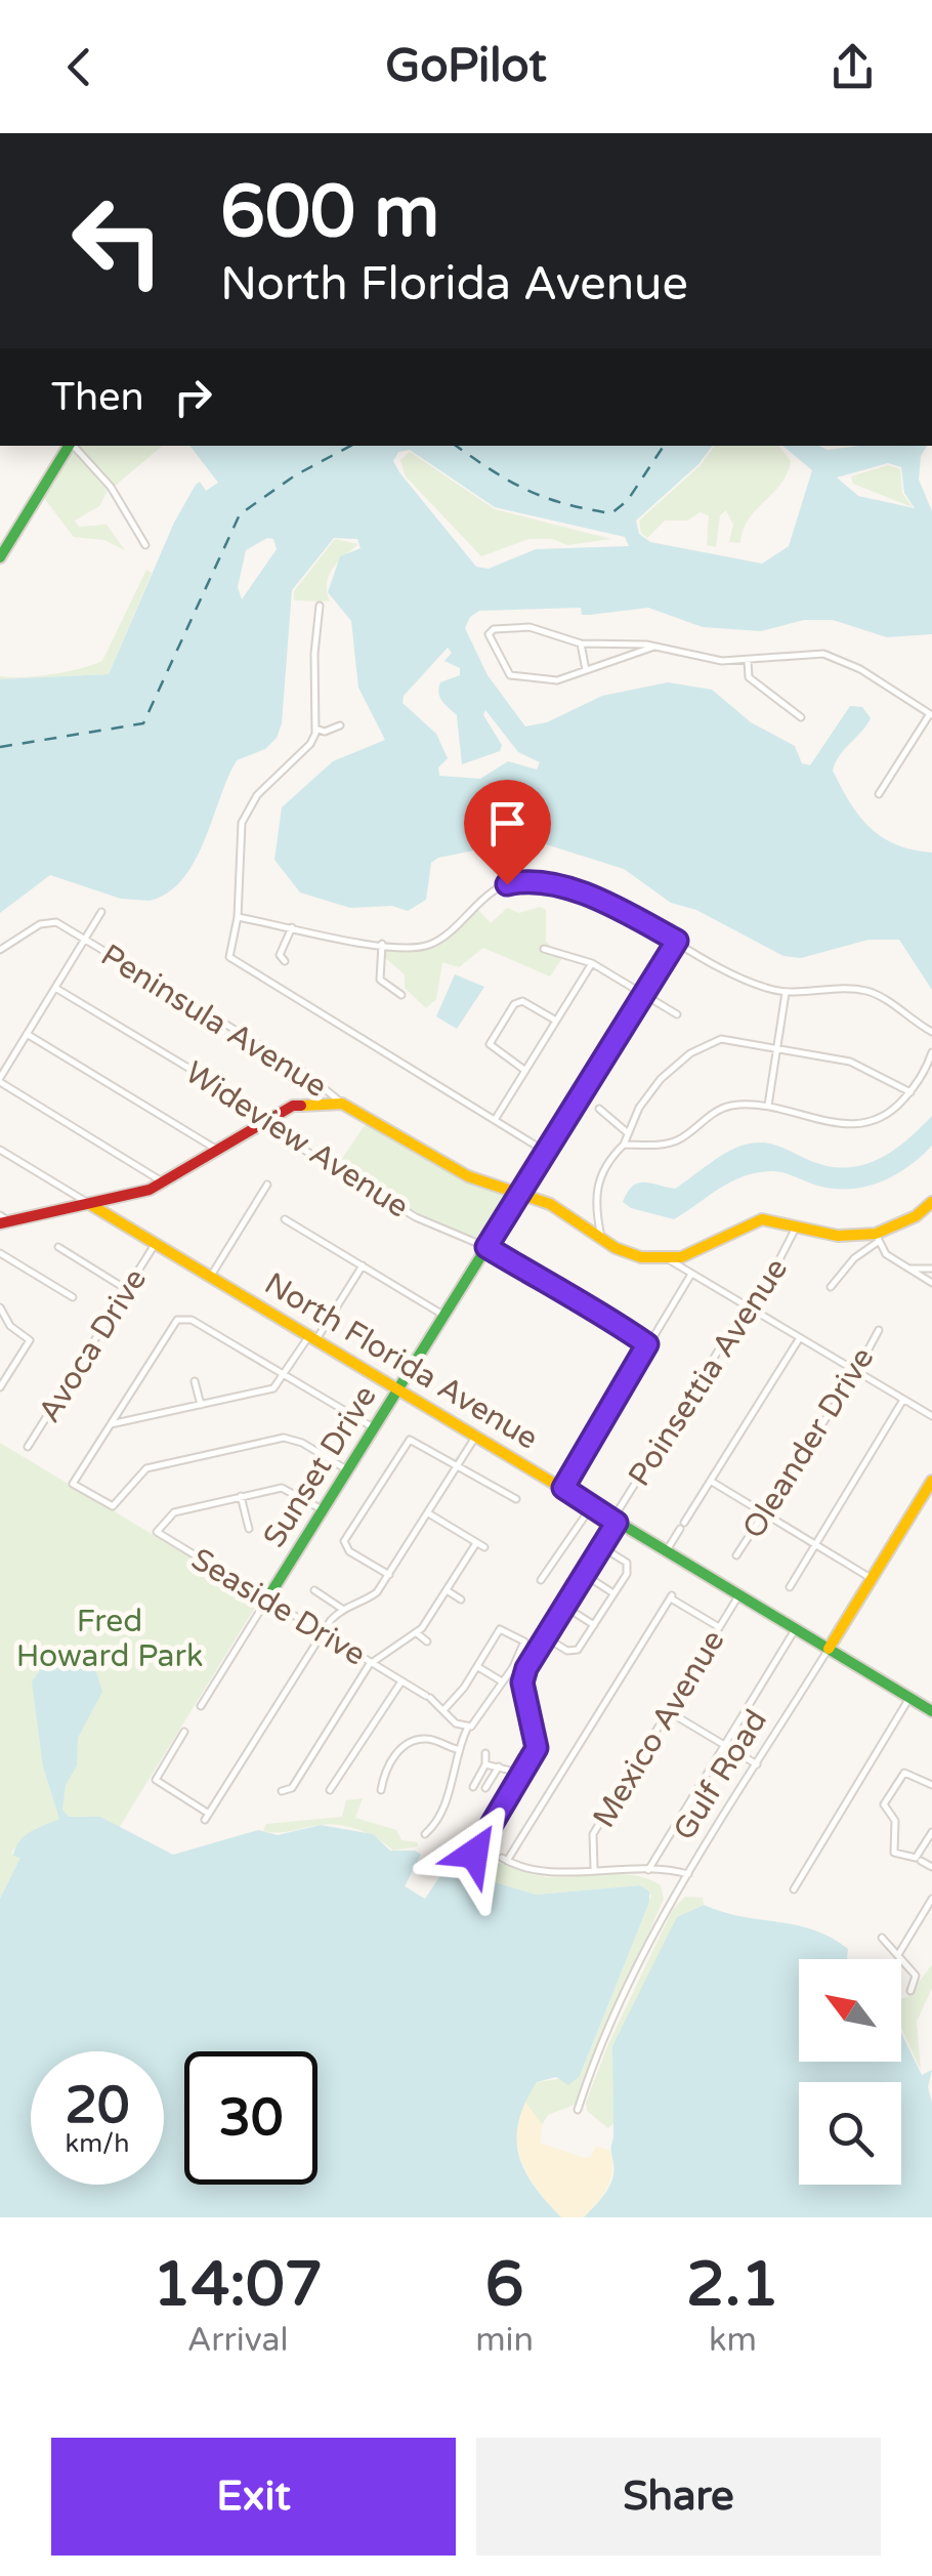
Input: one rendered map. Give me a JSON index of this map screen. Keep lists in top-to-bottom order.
{
  "streets": {
    "street": [
      "Peninsula Avenue",
      "Wideview Avenue",
      "Avoca Drive",
      "North Florida Avenue",
      "Poinsettia Avenue",
      "Oleander Drive",
      "Sunset Drive",
      "Seaside Drive",
      "Mexico Avenue",
      "Gulf Road"
    ]
  },
  "crossings": [
    ["Wideview Avenue", "Sunset Drive"],
    ["Avoca Drive", "North Florida Avenue"],
    ["North Florida Avenue", "Poinsettia Avenue"],
    ["North Florida Avenue", "Sunset Drive"],
    ["North Florida Avenue", "Mexico Avenue"],
    ["North Florida Avenue", "Gulf Road"],
    ["Sunset Drive", "Seaside Drive"]
  ],
  "parks": ["Fred Howard Park"],
  "north": "top left",
  "page": {
    "header": "GoPilot",
    "turn": ["600 m", "North Florida Avenue"],
    "then": "Then",
    "speed": "20 km/h",
    "limit": "30",
    "eta": [
      "14:07",
      "Arrival",
      "6",
      "min",
      "2.1",
      "km"
    ],
    "buttons": ["Exit", "Share"]
  }
}
